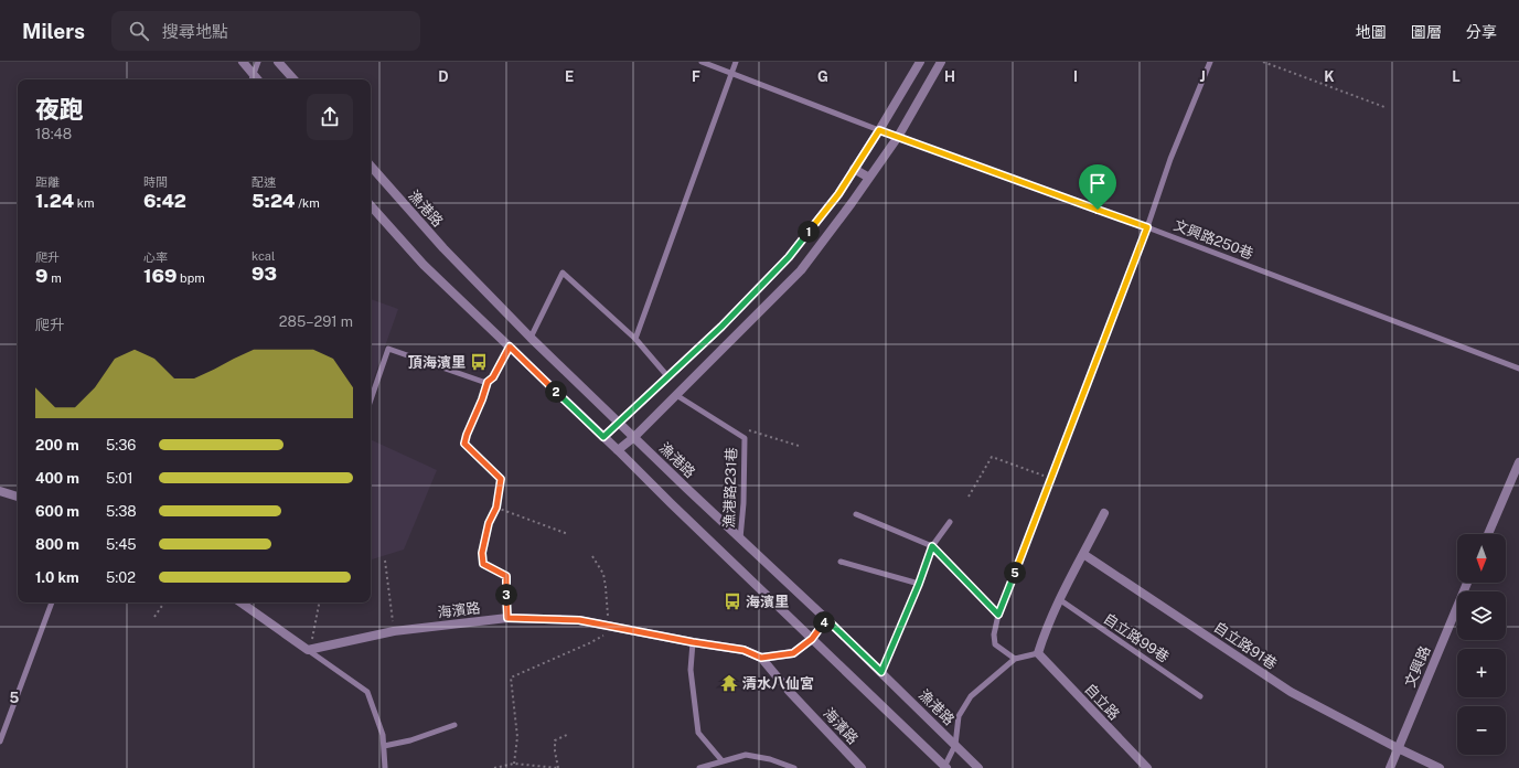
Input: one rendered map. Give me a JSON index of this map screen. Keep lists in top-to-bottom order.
{
  "streets": {
    "street": [
      "漁港路",
      "海濱路",
      "自立路91巷",
      "文興路",
      "自立路"
    ],
    "lane": ["文興路250巷", "漁港路231巷", "自立路99巷"]
  },
  "crossings": [
    ["漁港路", "漁港路231巷"],
    ["自立路91巷", "文興路"]
  ],
  "places": {
    "bus stop": ["頂海濱里", "海濱里"],
    "temple": ["清水八仙宮"]
  },
  "north": "bottom",
  "page": {
    "header": "Milers",
    "search": "搜尋地點",
    "nav": ["地圖", "圖層", "分享"],
    "heading": ["夜跑", "18:48"],
    "stats": [
      ["距離", "1.24 km"],
      ["時間", "6:42"],
      ["配速", "5:24 /km"],
      ["爬升", "9 m"],
      ["心率", "169 bpm"],
      ["kcal", "93"]
    ],
    "pins": [
      "1",
      "2",
      "5",
      "3",
      "4"
    ],
    "chart": ["爬升", "285–291 m"],
    "list": [
      {
        "name": "200 m",
        "note": "5:36"
      },
      {
        "name": "400 m",
        "note": "5:01"
      },
      {
        "name": "600 m",
        "note": "5:38"
      },
      {
        "name": "800 m",
        "note": "5:45"
      },
      {
        "name": "1.0 km",
        "note": "5:02"
      }
    ],
    "map_buttons": ["+", "−"]
  },
  "grid": {
    "columns": [
      "D",
      "E",
      "F",
      "G",
      "H",
      "I",
      "J",
      "K",
      "L"
    ],
    "rows": ["5"]
  }
}
